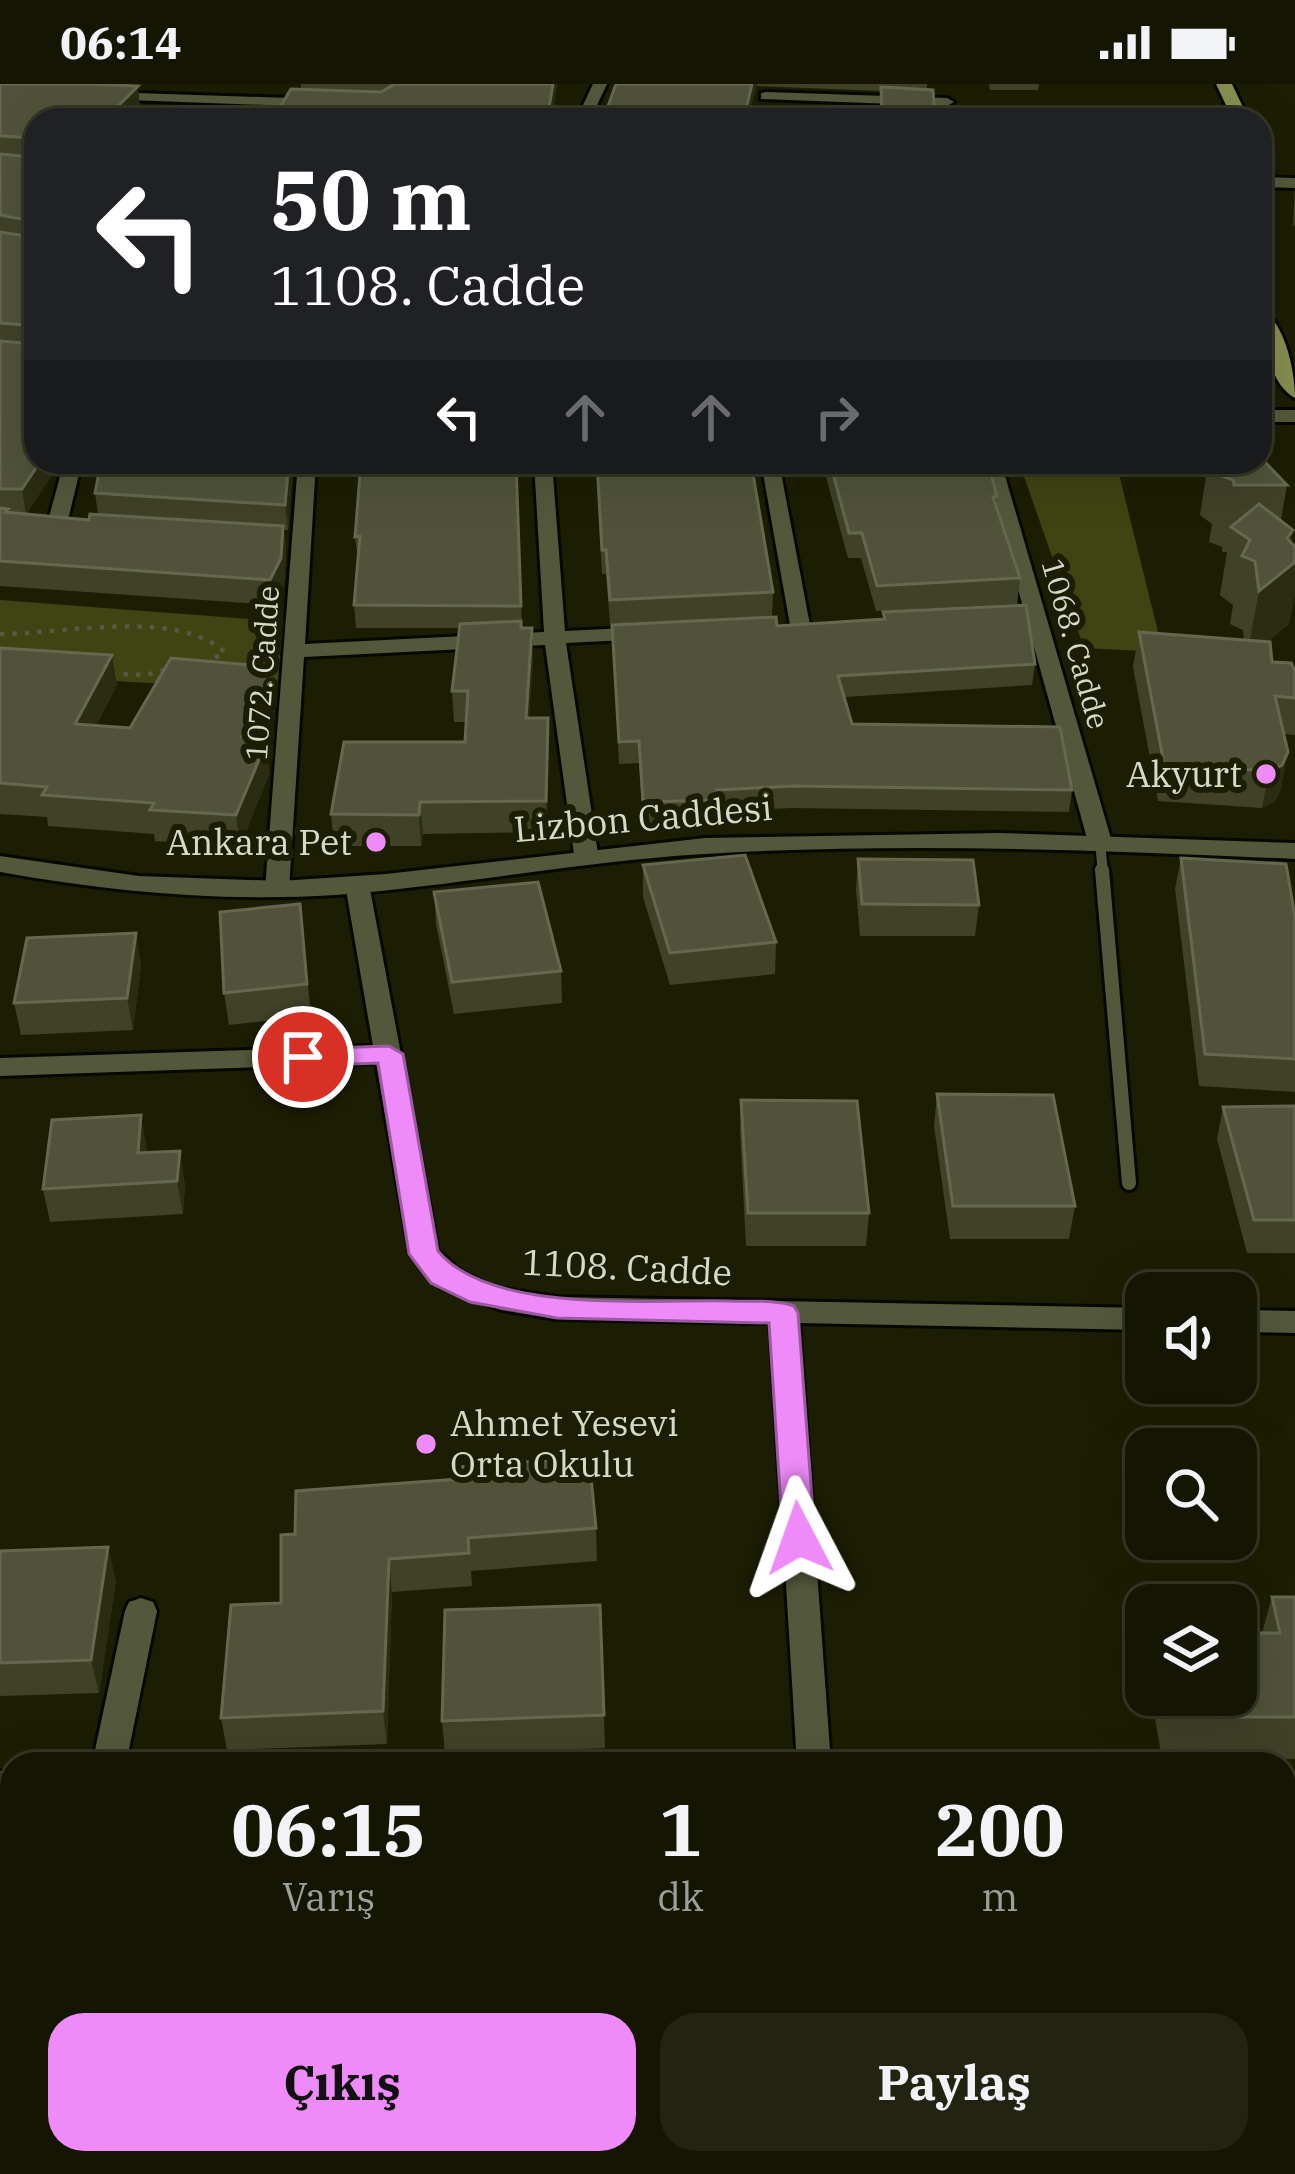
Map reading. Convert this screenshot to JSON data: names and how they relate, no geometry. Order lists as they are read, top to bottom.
{
  "streets": {
    "main road": ["Lizbon Caddesi"],
    "street": ["1068. Cadde", "1072. Cadde", "1108. Cadde"]
  },
  "crossings": [
    ["1068. Cadde", "Lizbon Caddesi"],
    ["1072. Cadde", "Lizbon Caddesi"],
    ["Lizbon Caddesi", "1108. Cadde"]
  ],
  "places": ["Akyurt", "Ankara Pet", "Ahmet Yesevi Orta Okulu"],
  "page": {
    "status": "06:14",
    "turn": ["50 m", "1108. Cadde"],
    "eta": [
      "06:15",
      "Varış",
      "1",
      "dk",
      "200",
      "m"
    ],
    "buttons": ["Çıkış", "Paylaş"]
  }
}
